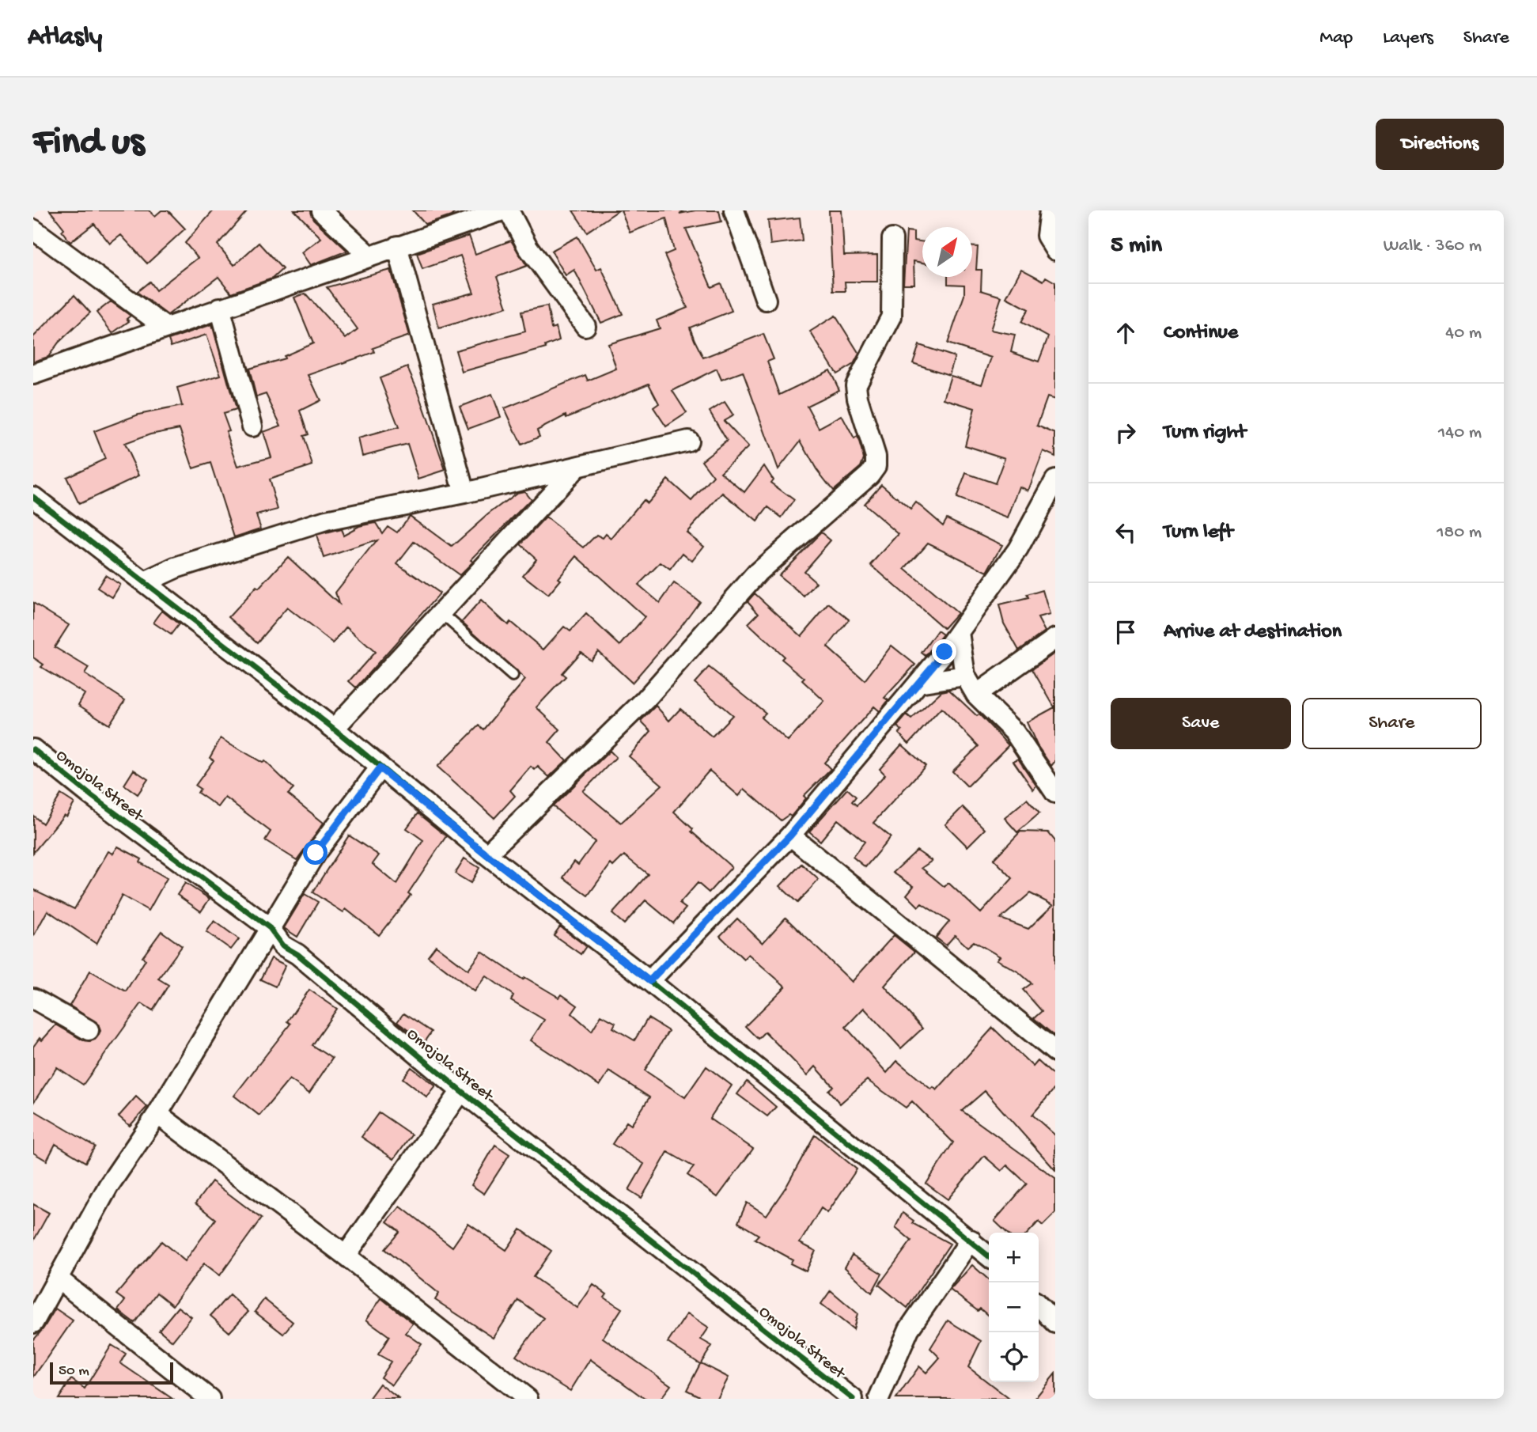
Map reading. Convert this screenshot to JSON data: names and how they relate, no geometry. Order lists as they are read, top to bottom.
{
  "streets": {
    "street": ["Omojola Street"]
  },
  "scale_bar": "50 m",
  "north": "top right",
  "page": {
    "header": "Atlasly",
    "nav": ["Map", "Layers", "Share"],
    "buttons": [
      "Directions",
      ["Save", "Share"]
    ],
    "title": "Find us",
    "heading": ["5 min", "Walk · 360 m"],
    "list": [
      ["Continue", "40 m"],
      ["Turn right", "140 m"],
      ["Turn left", "180 m"],
      "Arrive at destination"
    ],
    "map_buttons": ["+", "−"],
    "scale": "50 m"
  }
}
